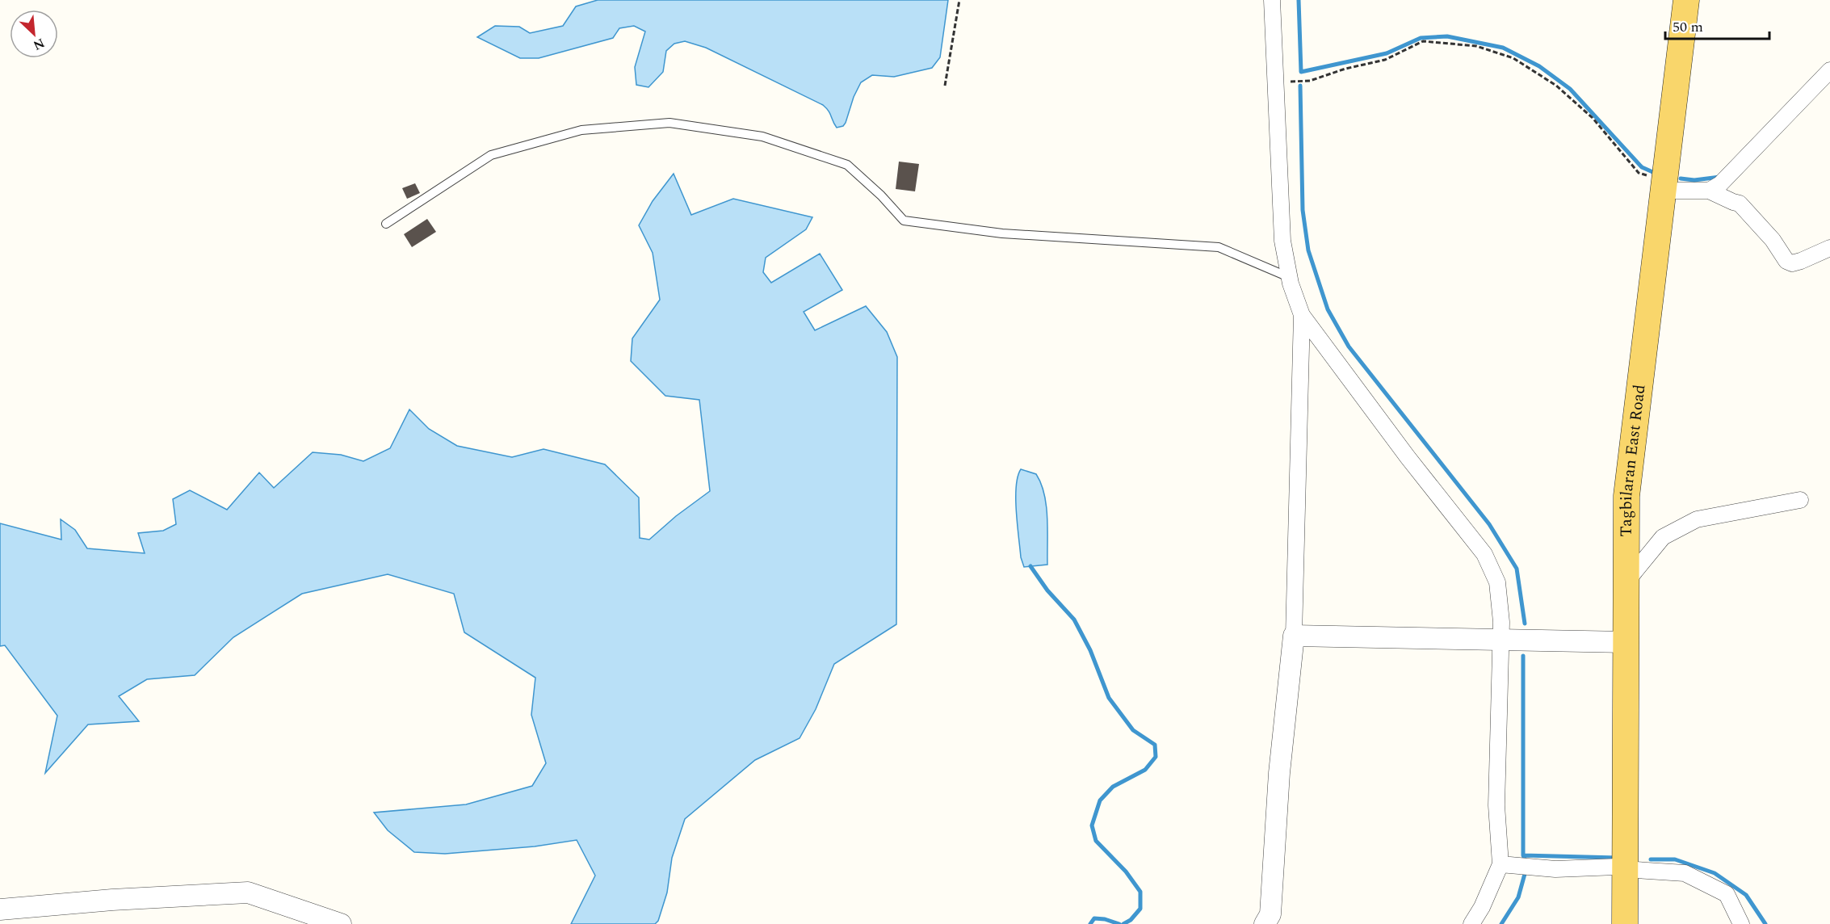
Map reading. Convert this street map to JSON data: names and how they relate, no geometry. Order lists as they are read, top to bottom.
{
  "streets": {
    "main road": ["Tagbilaran East Road"]
  },
  "scale_bar": "50 m",
  "north": "bottom right"
}
